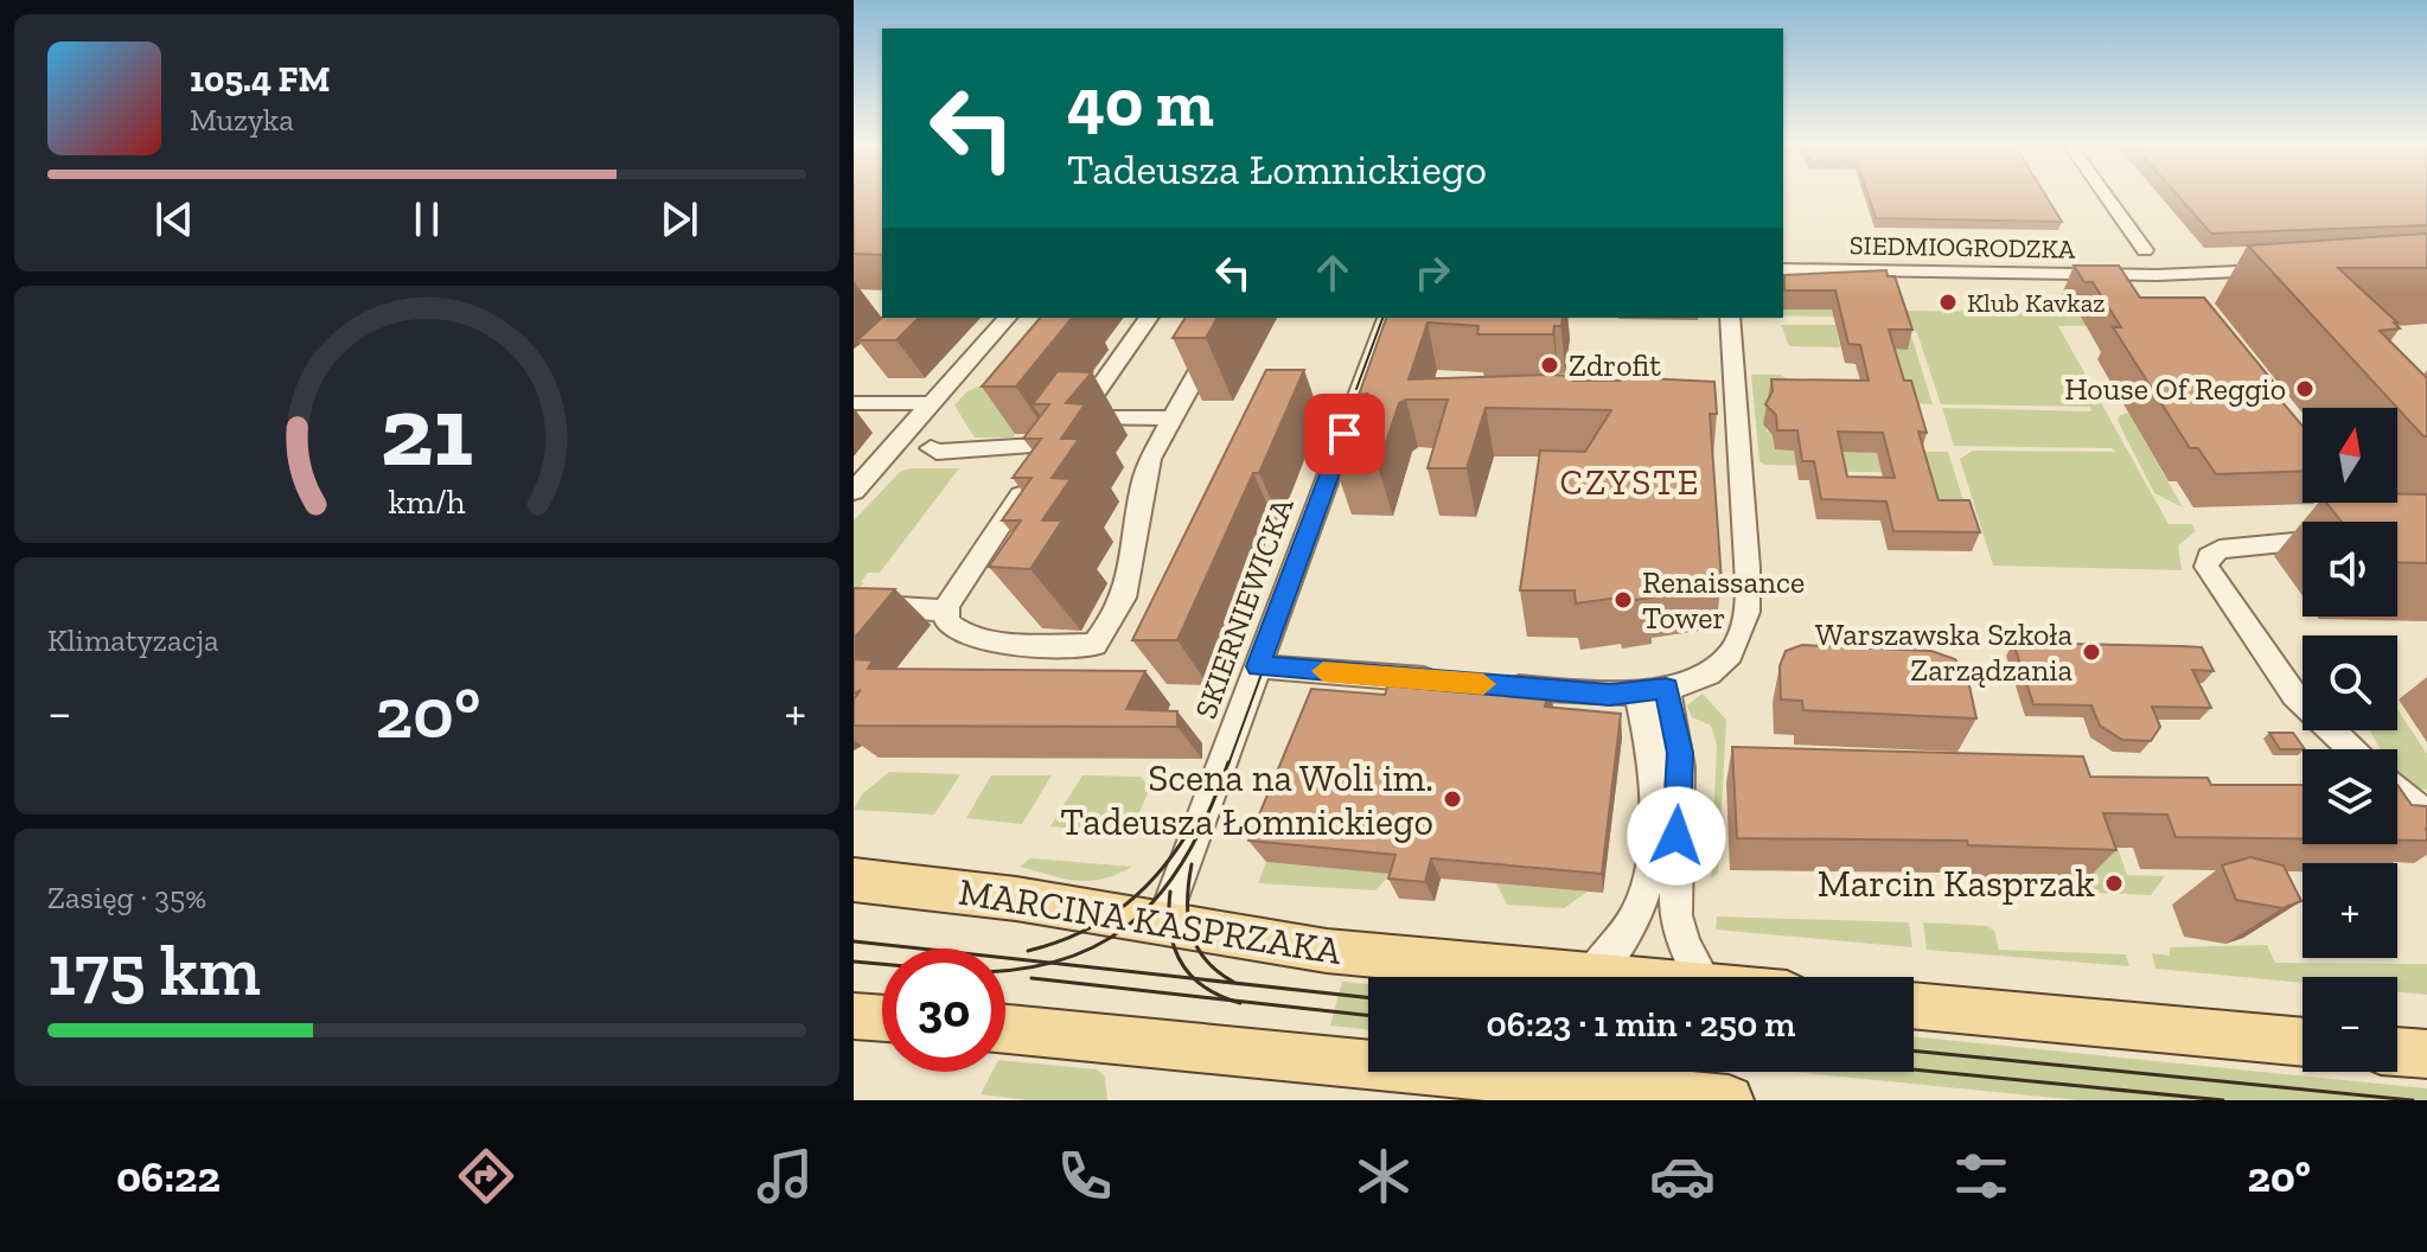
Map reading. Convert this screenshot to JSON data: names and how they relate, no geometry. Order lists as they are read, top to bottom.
{
  "streets": {
    "main road": ["MARCINA KASPRZAKA"],
    "street": ["SIEDMIOGRODZKA", "SKIERNIEWICKA"]
  },
  "crossings": [
    ["SKIERNIEWICKA", "MARCINA KASPRZAKA"]
  ],
  "districts": ["CZYSTE"],
  "places": [
    "Klub Kavkaz",
    "Zdrofit",
    "House Of Reggio",
    "Renaissance Tower",
    "Warszawska Szkoła Zarządzania",
    "Scena na Woli im. Tadeusza Łomnickiego",
    "Marcin Kasprzak"
  ],
  "north": "top",
  "page": {
    "turn": ["40 m", "Tadeusza Łomnickiego"],
    "song": ["105.4 FM", "Muzyka"],
    "map_buttons": ["+", "−"],
    "tile": [
      "Klimatyzacja",
      ["Zasięg · 35%", "175 km"]
    ],
    "heat": ["−", "20°", "+"],
    "limit": "30",
    "trip": "06:23 · 1 min · 250 m",
    "tabs": ["06:22", "20°"],
    "gauge": ["21", "km/h"]
  }
}
